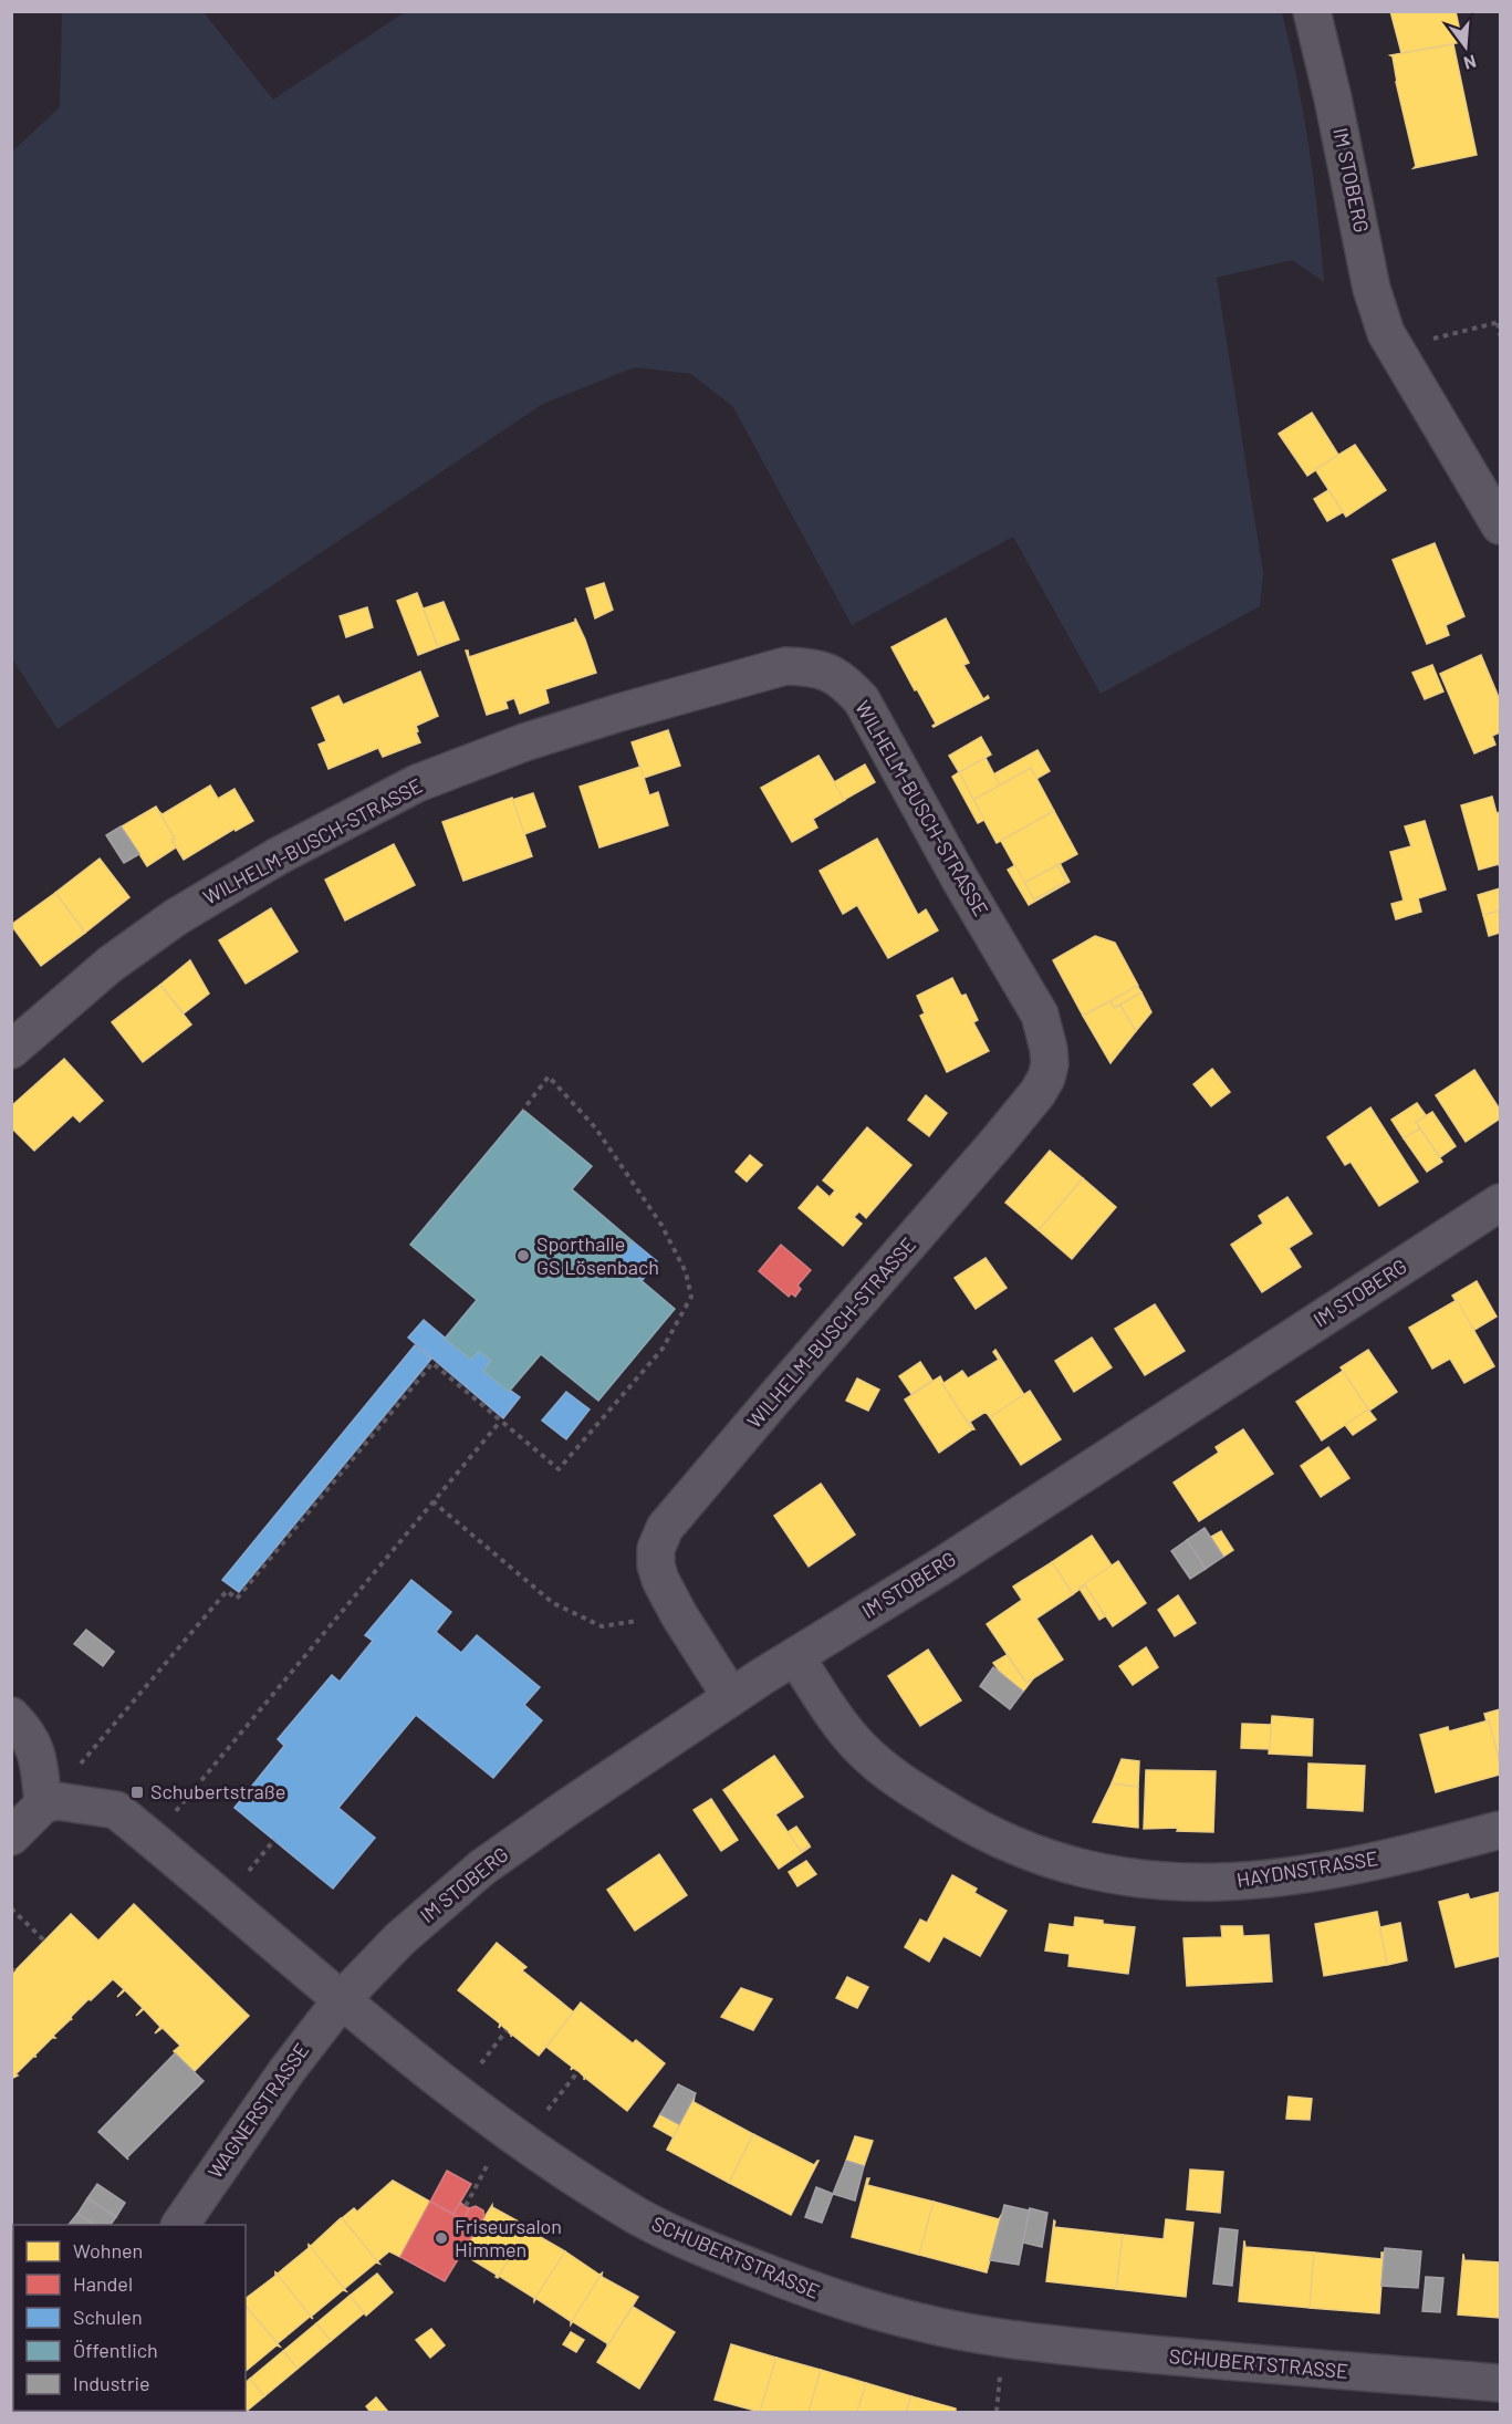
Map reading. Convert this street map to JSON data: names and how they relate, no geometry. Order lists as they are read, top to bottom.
{
  "streets": {
    "street": [
      "IM STOBERG",
      "WILHELM-BUSCH-STRASSE",
      "HAYDNSTRASSE",
      "WAGNERSTRASSE",
      "SCHUBERTSTRASSE"
    ]
  },
  "crossings": [
    ["IM STOBERG", "WILHELM-BUSCH-STRASSE"],
    ["IM STOBERG", "HAYDNSTRASSE"],
    ["IM STOBERG", "WAGNERSTRASSE"],
    ["IM STOBERG", "SCHUBERTSTRASSE"],
    ["WAGNERSTRASSE", "SCHUBERTSTRASSE"]
  ],
  "places": {
    "other": ["Sporthalle GS Lösenbach", "Friseursalon Himmen"],
    "transit": ["Schubertstraße"]
  },
  "legend": [
    "Wohnen",
    "Handel",
    "Schulen",
    "Öffentlich",
    "Industrie"
  ],
  "north": "bottom"
}
